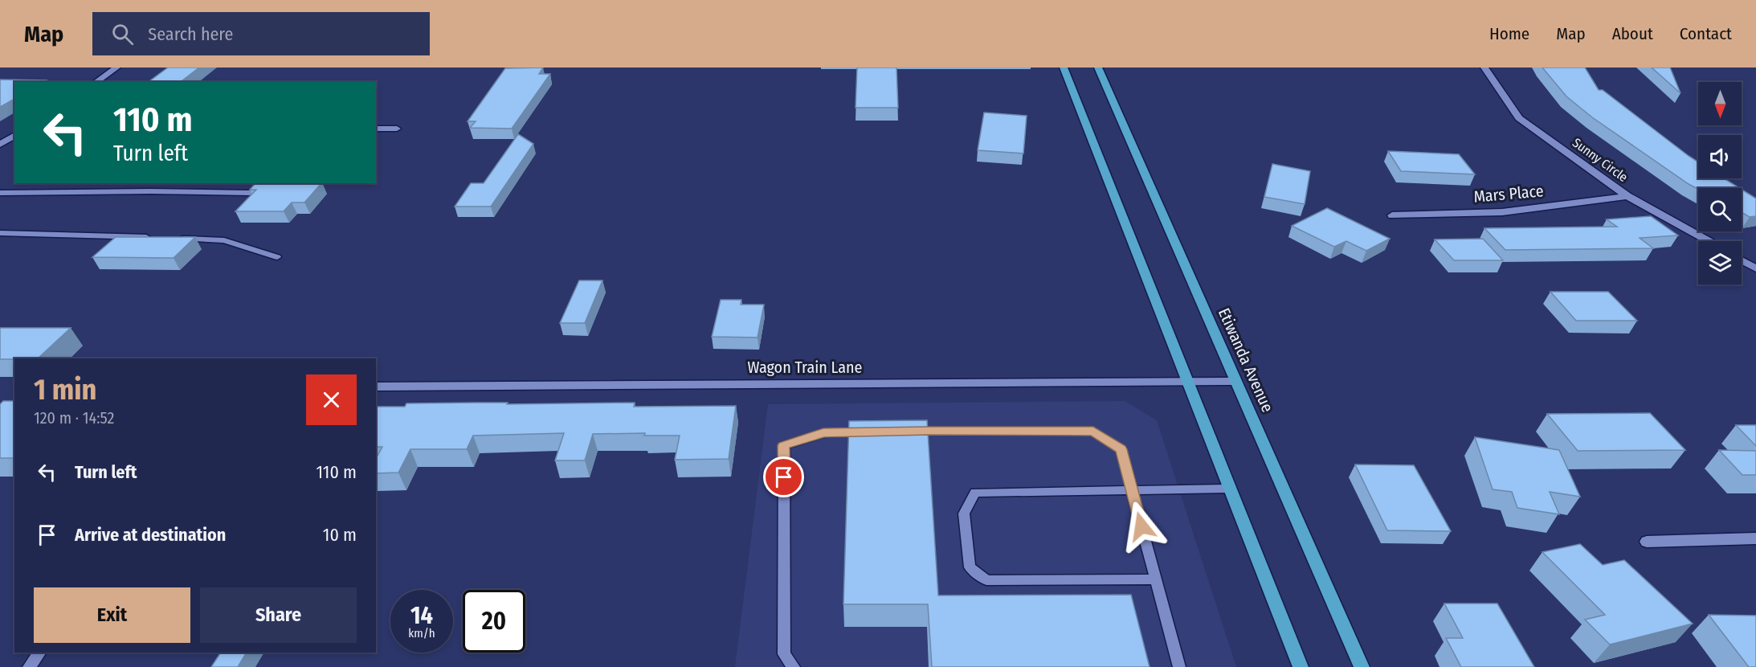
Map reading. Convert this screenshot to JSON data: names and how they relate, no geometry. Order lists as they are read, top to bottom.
{
  "streets": {
    "main road": ["Etiwanda Avenue"],
    "street": ["Sunny Circle", "Mars Place", "Wagon Train Lane"]
  },
  "crossings": [
    ["Sunny Circle", "Mars Place"],
    ["Etiwanda Avenue", "Wagon Train Lane"]
  ],
  "north": "bottom",
  "page": {
    "header": "Map",
    "search": "Search here",
    "nav": [
      "Home",
      "Map",
      "About",
      "Contact"
    ],
    "turn": ["110 m", "Turn left"],
    "heading": ["1 min", "120 m · 14:52"],
    "list": [
      {
        "name": "Turn left",
        "value": "110 m"
      },
      {
        "name": "Arrive at destination",
        "value": "10 m"
      }
    ],
    "buttons": ["Exit", "Share"],
    "speed": "14 km/h",
    "limit": "20"
  }
}
